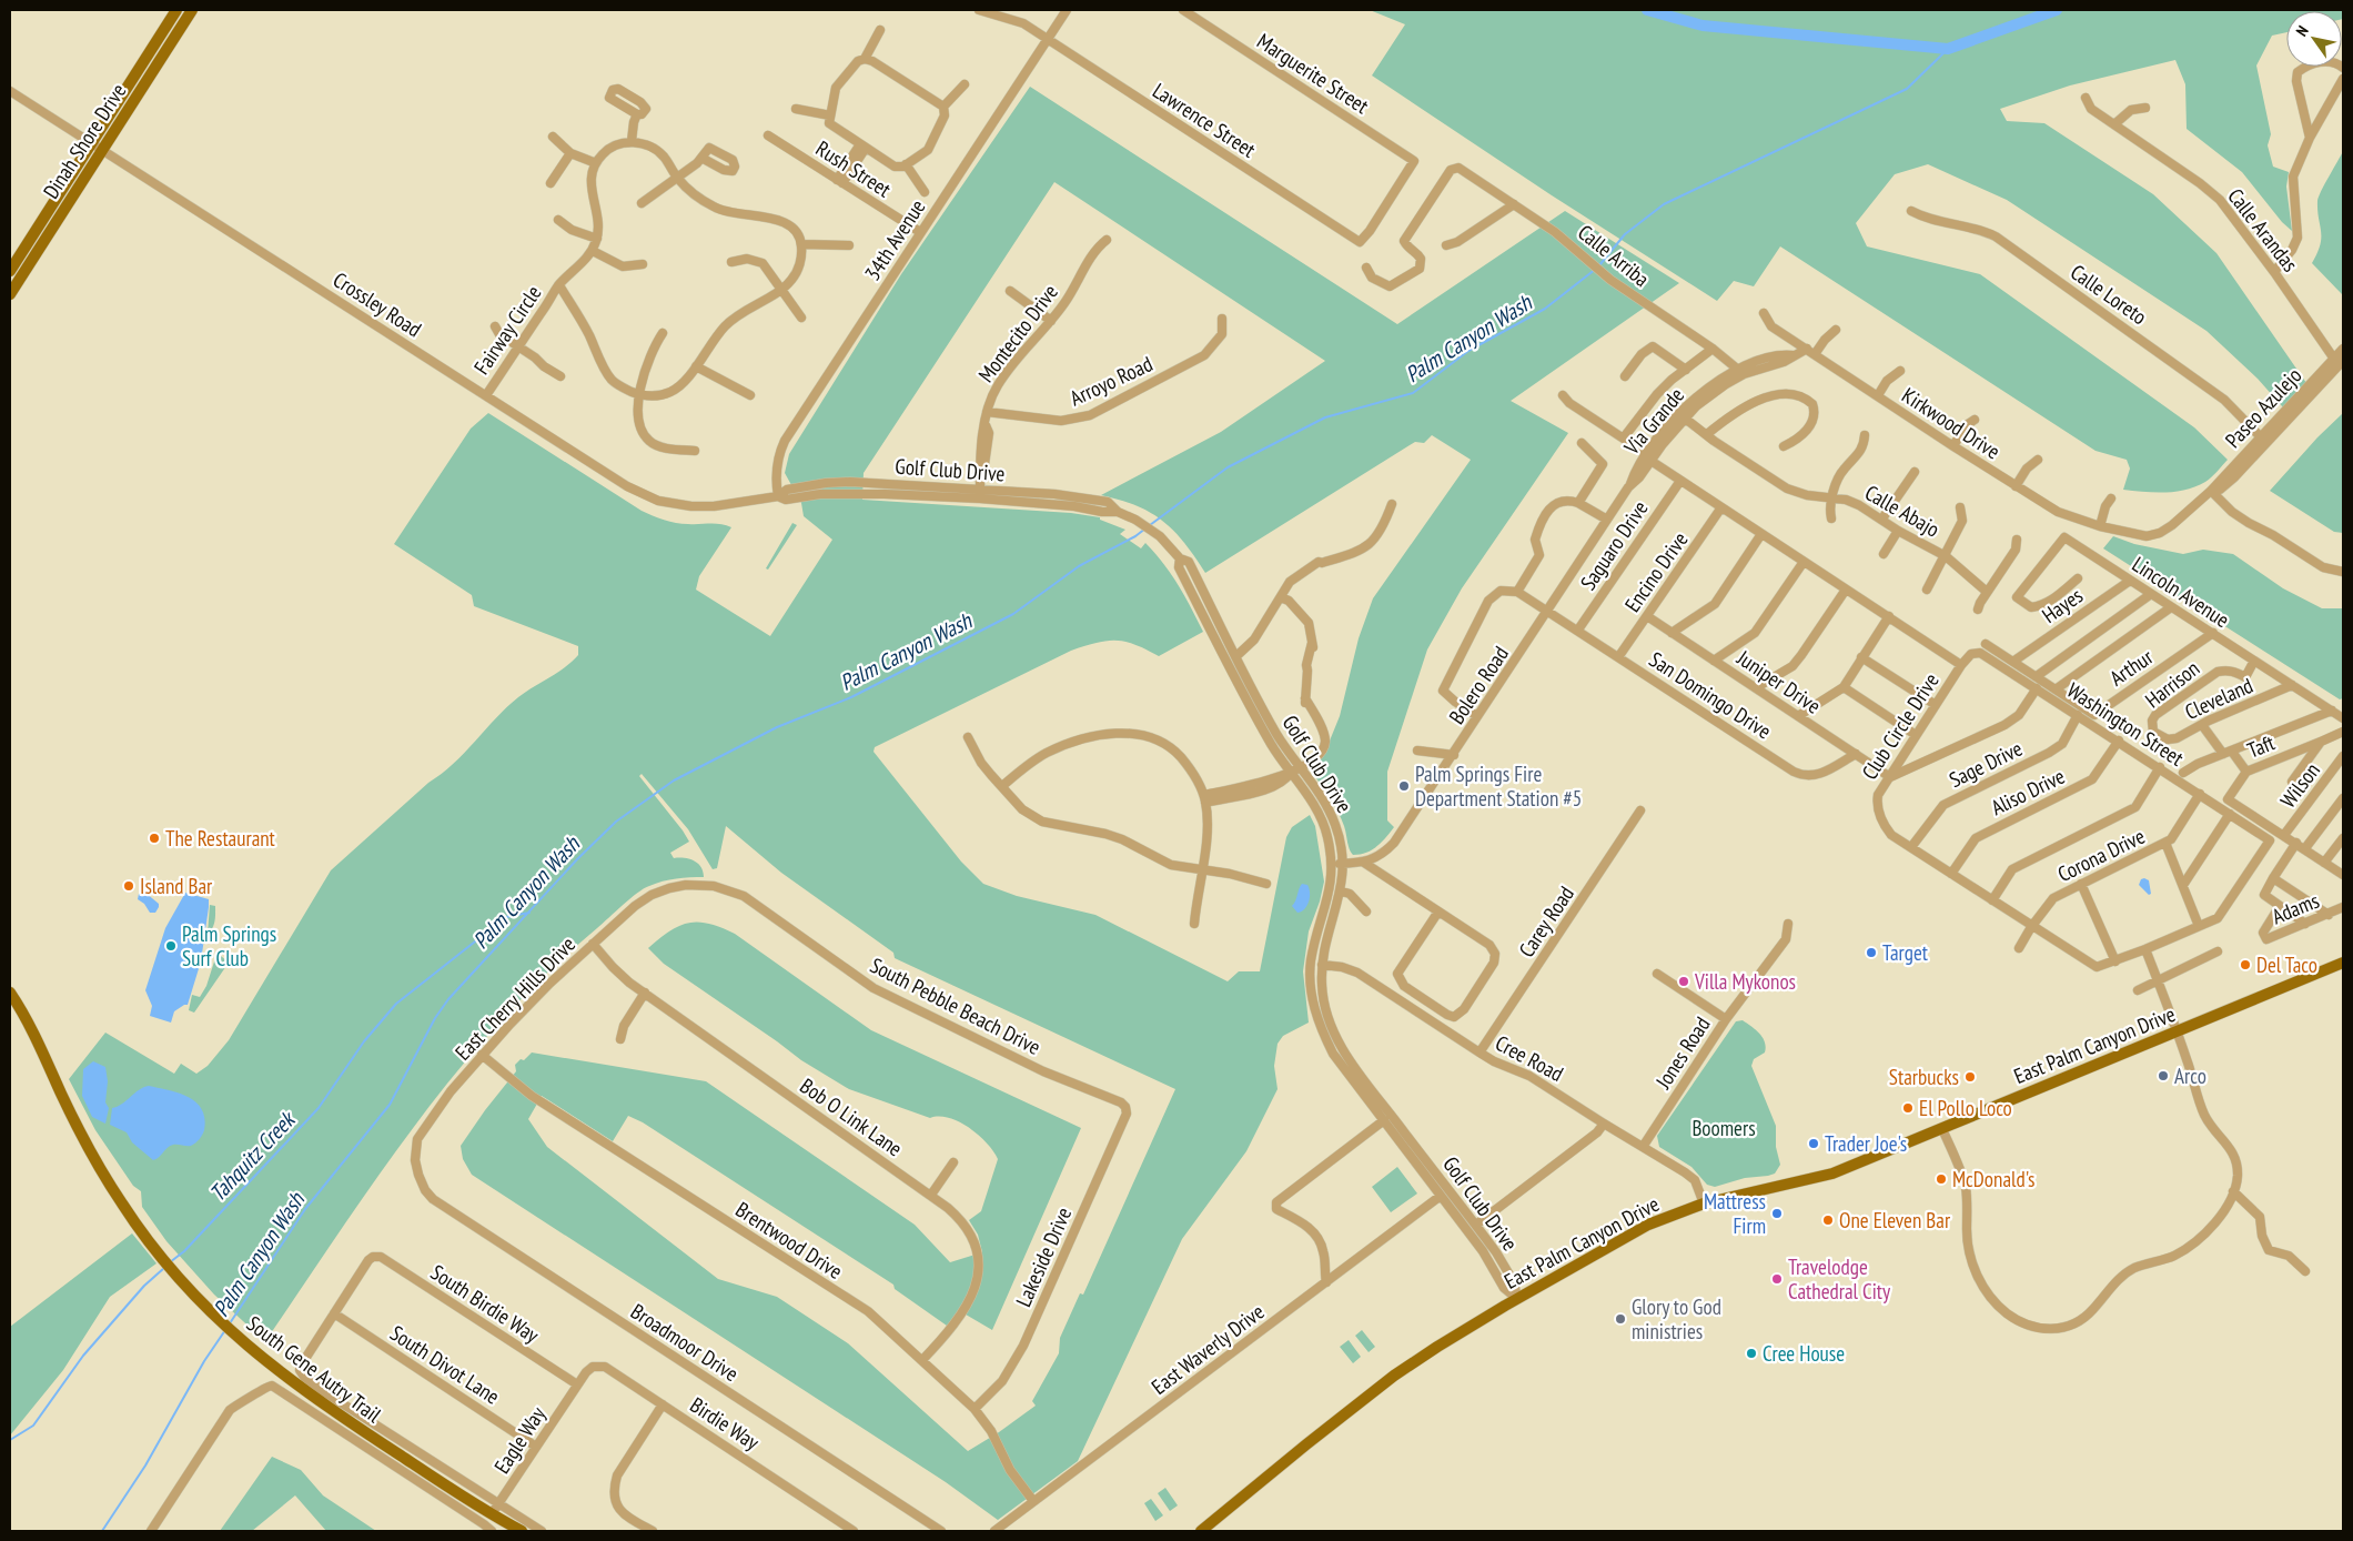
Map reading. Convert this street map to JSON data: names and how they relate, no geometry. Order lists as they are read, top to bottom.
{
  "streets": {
    "main road": ["Dinah Shore Drive", "East Palm Canyon Drive", "South Gene Autry Trail"],
    "street": [
      "Marguerite Street",
      "Lawrence Street",
      "Rush Street",
      "Calle Arandas",
      "34th Avenue",
      "Calle Arriba",
      "Calle Loreto",
      "Crossley Road",
      "Fairway Circle",
      "Montecito Drive",
      "Arroyo Road",
      "Paseo Azulejo",
      "Via Grande",
      "Kirkwood Drive",
      "Golf Club Drive",
      "Calle Abajo",
      "Saguaro Drive",
      "Encino Drive",
      "Lincoln Avenue",
      "Hayes",
      "Arthur",
      "Juniper Drive",
      "Harrison",
      "Bolero Road",
      "San Domingo Drive",
      "Cleveland",
      "Washington Street",
      "Club Circle Drive",
      "Taft",
      "Sage Drive",
      "Wilson",
      "Aliso Drive",
      "Corona Drive",
      "Adams",
      "Carey Road",
      "East Cherry Hills Drive",
      "South Pebble Beach Drive",
      "Jones Road",
      "Cree Road",
      "Bob O Link Lane",
      "Brentwood Drive",
      "Lakeside Drive",
      "South Birdie Way",
      "Broadmoor Drive",
      "East Waverly Drive",
      "South Divot Lane",
      "Birdie Way",
      "Eagle Way"
    ]
  },
  "crossings": [
    ["Marguerite Street", "Lawrence Street"],
    ["Lawrence Street", "34th Avenue"],
    ["Dinah Shore Drive", "Crossley Road"],
    ["Rush Street", "34th Avenue"],
    ["Calle Arandas", "Paseo Azulejo"],
    ["34th Avenue", "Golf Club Drive"],
    ["Calle Arriba", "Via Grande"],
    ["Calle Loreto", "Paseo Azulejo"],
    ["Crossley Road", "Fairway Circle"],
    ["Crossley Road", "Golf Club Drive"],
    ["Montecito Drive", "Arroyo Road"],
    ["Montecito Drive", "Golf Club Drive"],
    ["Paseo Azulejo", "Kirkwood Drive"],
    ["Via Grande", "Kirkwood Drive"],
    ["Via Grande", "Calle Abajo"],
    ["Via Grande", "Bolero Road"],
    ["Golf Club Drive", "Bolero Road"],
    ["Golf Club Drive", "East Palm Canyon Drive"],
    ["Golf Club Drive", "Cree Road"],
    ["Golf Club Drive", "East Waverly Drive"],
    ["Saguaro Drive", "San Domingo Drive"],
    ["Saguaro Drive", "Club Circle Drive"],
    ["Encino Drive", "Juniper Drive"],
    ["Encino Drive", "San Domingo Drive"],
    ["Encino Drive", "Club Circle Drive"],
    ["Lincoln Avenue", "Hayes"],
    ["Lincoln Avenue", "Arthur"],
    ["Lincoln Avenue", "Harrison"],
    ["Lincoln Avenue", "Cleveland"],
    ["Hayes", "Arthur"],
    ["Juniper Drive", "San Domingo Drive"],
    ["Juniper Drive", "Club Circle Drive"],
    ["Harrison", "Cleveland"],
    ["Bolero Road", "San Domingo Drive"],
    ["Washington Street", "Club Circle Drive"],
    ["Washington Street", "Sage Drive"],
    ["Washington Street", "Aliso Drive"],
    ["Washington Street", "Corona Drive"],
    ["Club Circle Drive", "Sage Drive"],
    ["Club Circle Drive", "Aliso Drive"],
    ["Club Circle Drive", "Corona Drive"],
    ["Taft", "Wilson"],
    ["Carey Road", "Cree Road"],
    ["East Cherry Hills Drive", "South Pebble Beach Drive"],
    ["East Cherry Hills Drive", "Bob O Link Lane"],
    ["East Cherry Hills Drive", "Brentwood Drive"],
    ["East Cherry Hills Drive", "Broadmoor Drive"],
    ["South Pebble Beach Drive", "Lakeside Drive"],
    ["East Palm Canyon Drive", "Cree Road"],
    ["Jones Road", "Cree Road"],
    ["Bob O Link Lane", "Brentwood Drive"],
    ["Brentwood Drive", "Lakeside Drive"],
    ["Brentwood Drive", "East Waverly Drive"],
    ["South Birdie Way", "South Divot Lane"],
    ["South Birdie Way", "South Gene Autry Trail"],
    ["South Birdie Way", "Birdie Way"],
    ["South Birdie Way", "Eagle Way"],
    ["South Divot Lane", "South Gene Autry Trail"],
    ["South Divot Lane", "Eagle Way"],
    ["South Gene Autry Trail", "Eagle Way"],
    ["Birdie Way", "Eagle Way"]
  ],
  "water": ["Palm Canyon Wash", "Tahquitz Creek"],
  "parks": ["Boomers"],
  "places": [
    "Palm Springs Fire Department Station #5",
    "The Restaurant",
    "Island Bar",
    "Palm Springs Surf Club",
    "Target",
    "Del Taco",
    "Villa Mykonos",
    "Arco",
    "Starbucks",
    "El Pollo Loco",
    "Trader Joe's",
    "McDonald's",
    "Mattress Firm",
    "One Eleven Bar",
    "Travelodge Cathedral City",
    "Glory to God ministries",
    "Cree House"
  ],
  "north": "top left"
}
